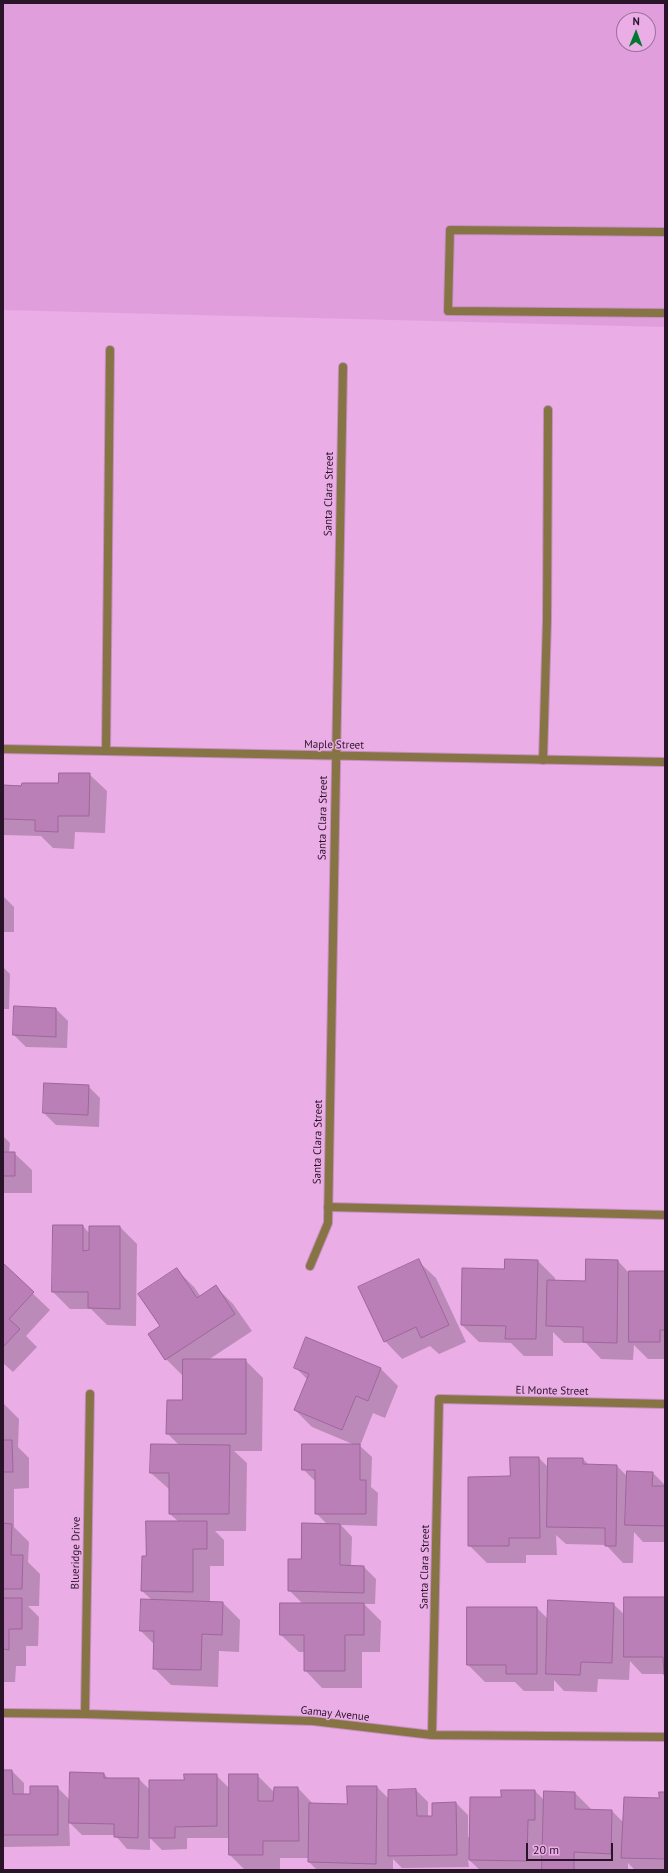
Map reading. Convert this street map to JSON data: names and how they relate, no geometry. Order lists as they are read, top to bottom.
{
  "streets": {
    "street": [
      "Santa Clara Street",
      "Maple Street",
      "El Monte Street",
      "Blueridge Drive",
      "Gamay Avenue"
    ]
  },
  "crossings": [
    ["Santa Clara Street", "Maple Street"],
    ["Santa Clara Street", "El Monte Street"],
    ["Santa Clara Street", "Gamay Avenue"],
    ["Blueridge Drive", "Gamay Avenue"]
  ],
  "scale_bar": "20 m",
  "north": "top"
}
